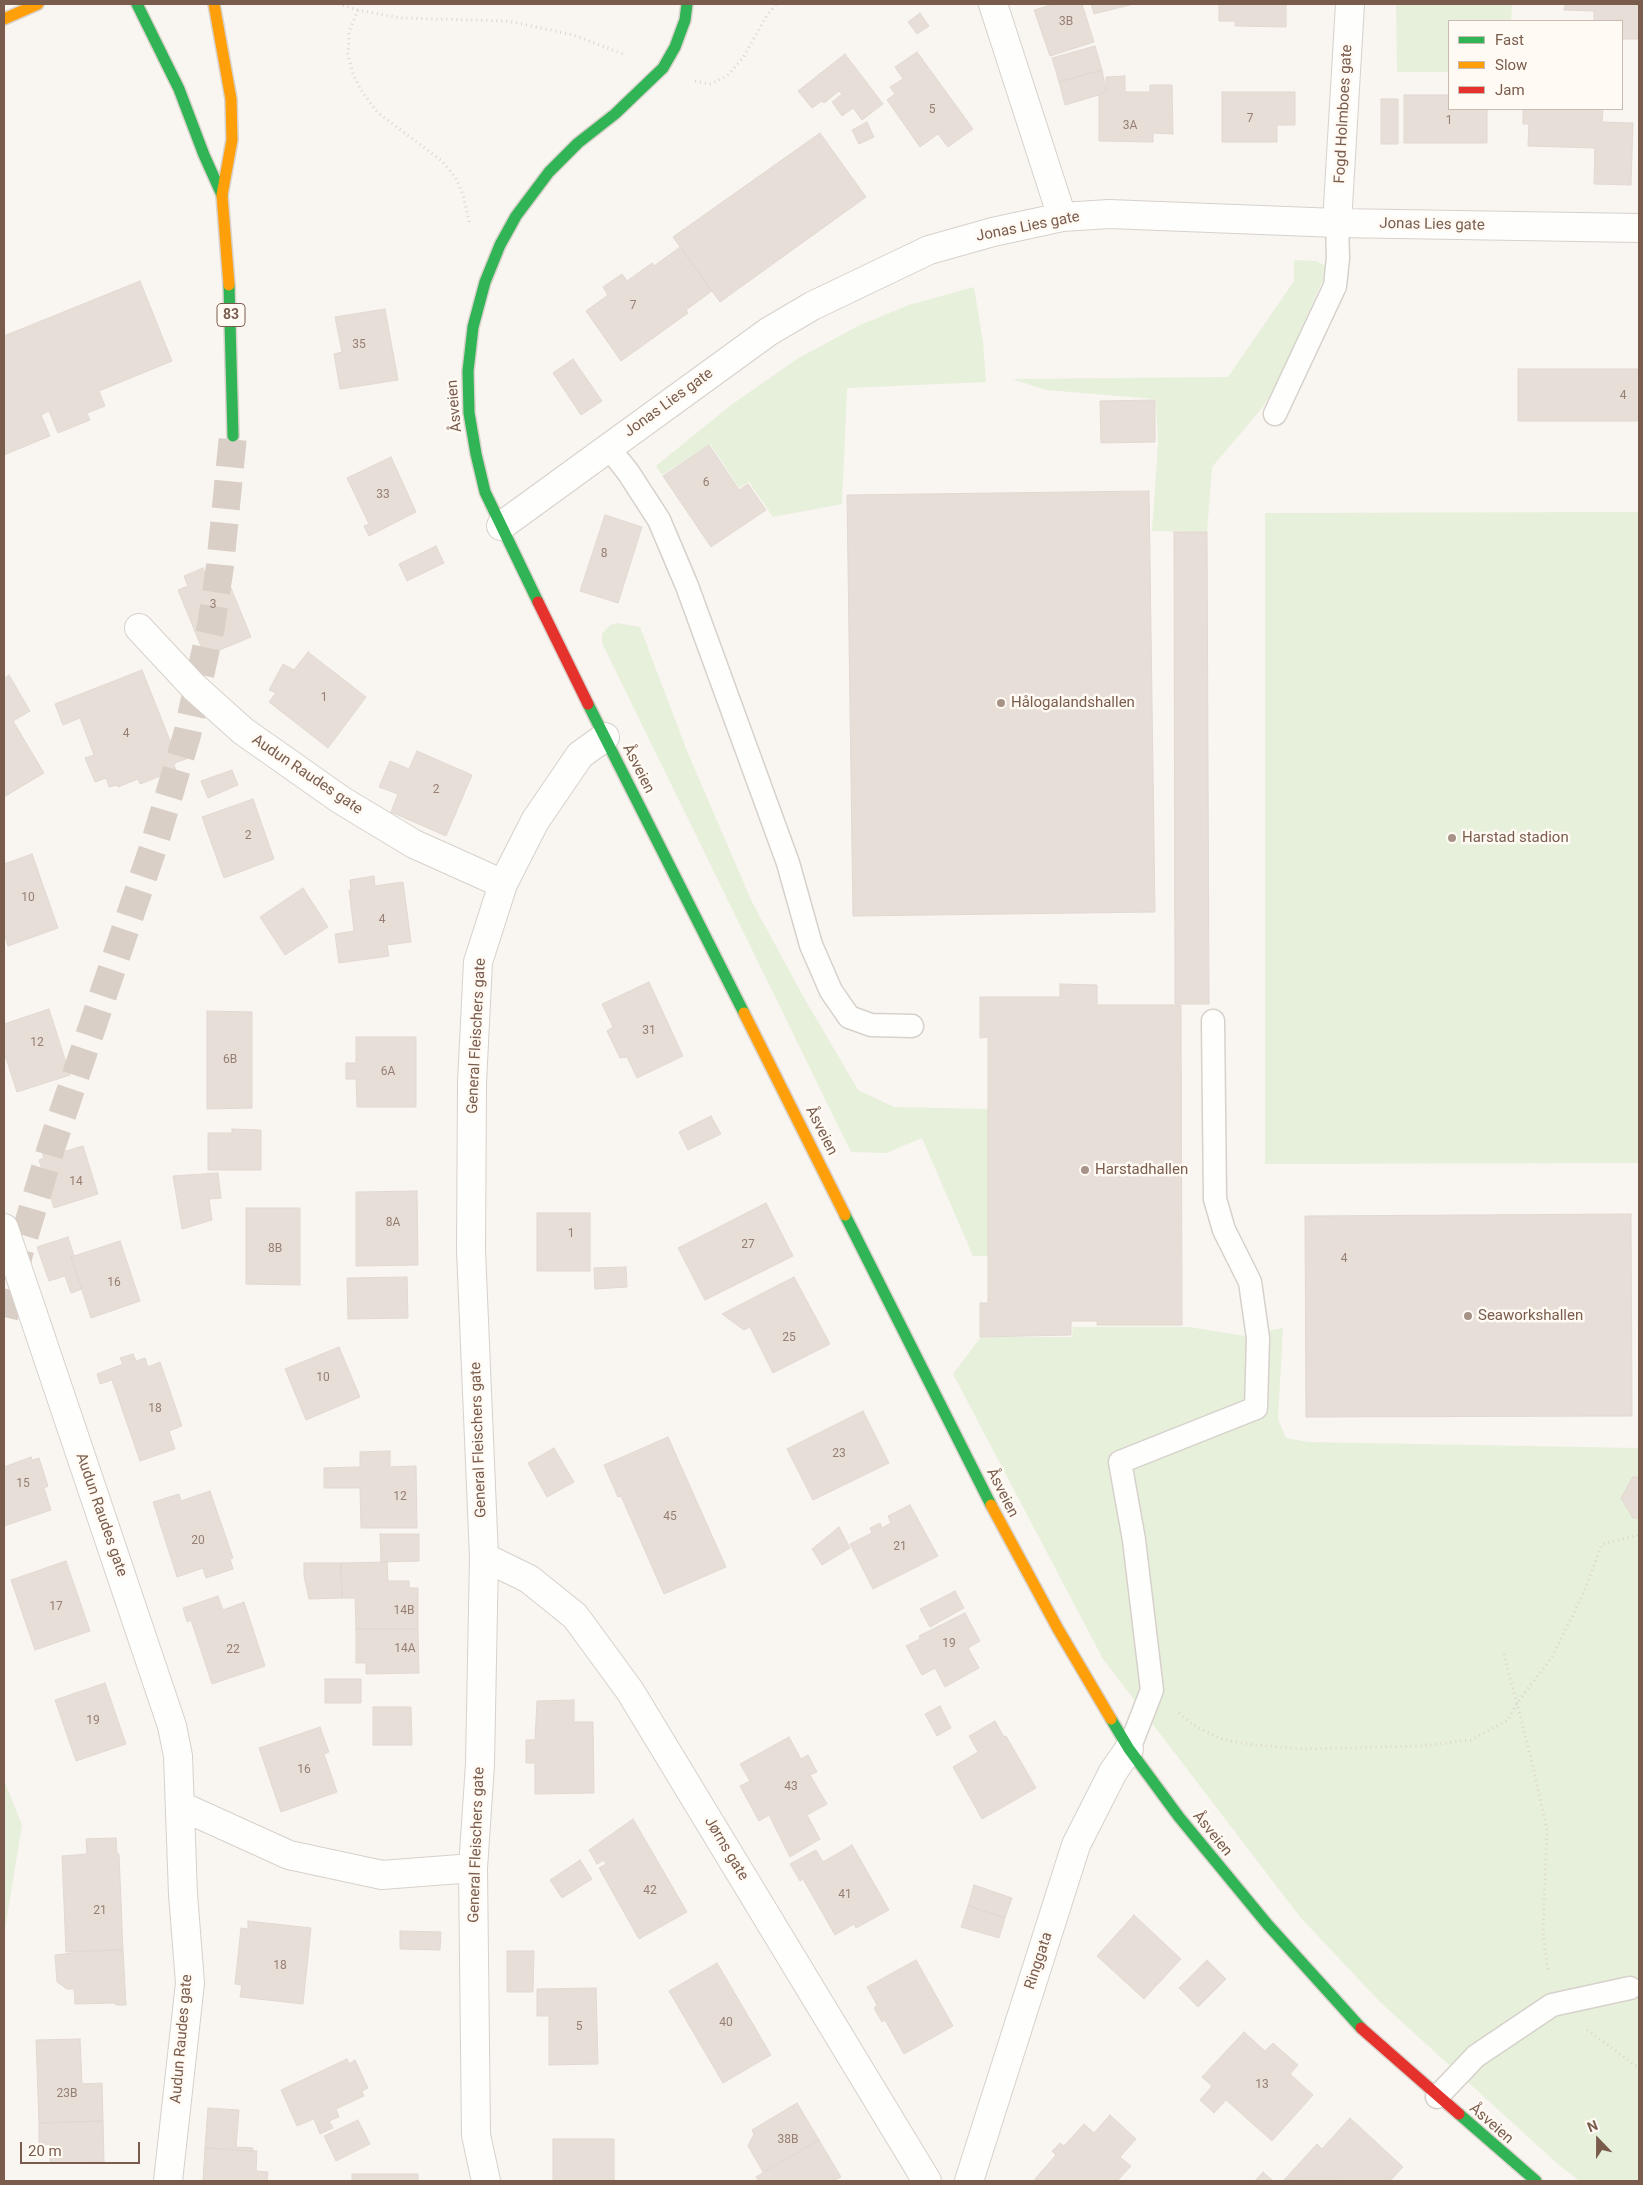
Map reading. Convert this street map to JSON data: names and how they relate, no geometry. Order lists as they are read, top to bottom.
{
  "streets": {
    "main road": ["83", "Åsveien"],
    "street": [
      "Fogd Holmboes gate",
      "Jonas Lies gate",
      "Audun Raudes gate",
      "General Fleischers gate",
      "Jørns gate",
      "Ringgata"
    ]
  },
  "crossings": [
    ["Fogd Holmboes gate", "Jonas Lies gate"],
    ["Jonas Lies gate", "Åsveien"],
    ["Åsveien", "General Fleischers gate"],
    ["Åsveien", "Ringgata"],
    ["Audun Raudes gate", "General Fleischers gate"],
    ["General Fleischers gate", "Jørns gate"]
  ],
  "places": [
    "Hålogalandshallen",
    "Harstad stadion",
    "Harstadhallen",
    "Seaworkshallen"
  ],
  "house_numbers": [
    "3B",
    "5",
    "7",
    "1",
    "3A",
    "7",
    "35",
    "4",
    "6",
    "33",
    "8",
    "3",
    "1",
    "4",
    "2",
    "2",
    "10",
    "4",
    "31",
    "12",
    "6B",
    "6A",
    "14",
    "8A",
    "1",
    "27",
    "8B",
    "4",
    "16",
    "25",
    "10",
    "18",
    "23",
    "15",
    "12",
    "45",
    "20",
    "21",
    "17",
    "14B",
    "19",
    "14A",
    "22",
    "19",
    "16",
    "43",
    "42",
    "41",
    "21",
    "18",
    "40",
    "5",
    "13",
    "23B",
    "38B"
  ],
  "legend": ["Fast", "Slow", "Jam"],
  "scale_bar": "20 m",
  "north": "top"
}
